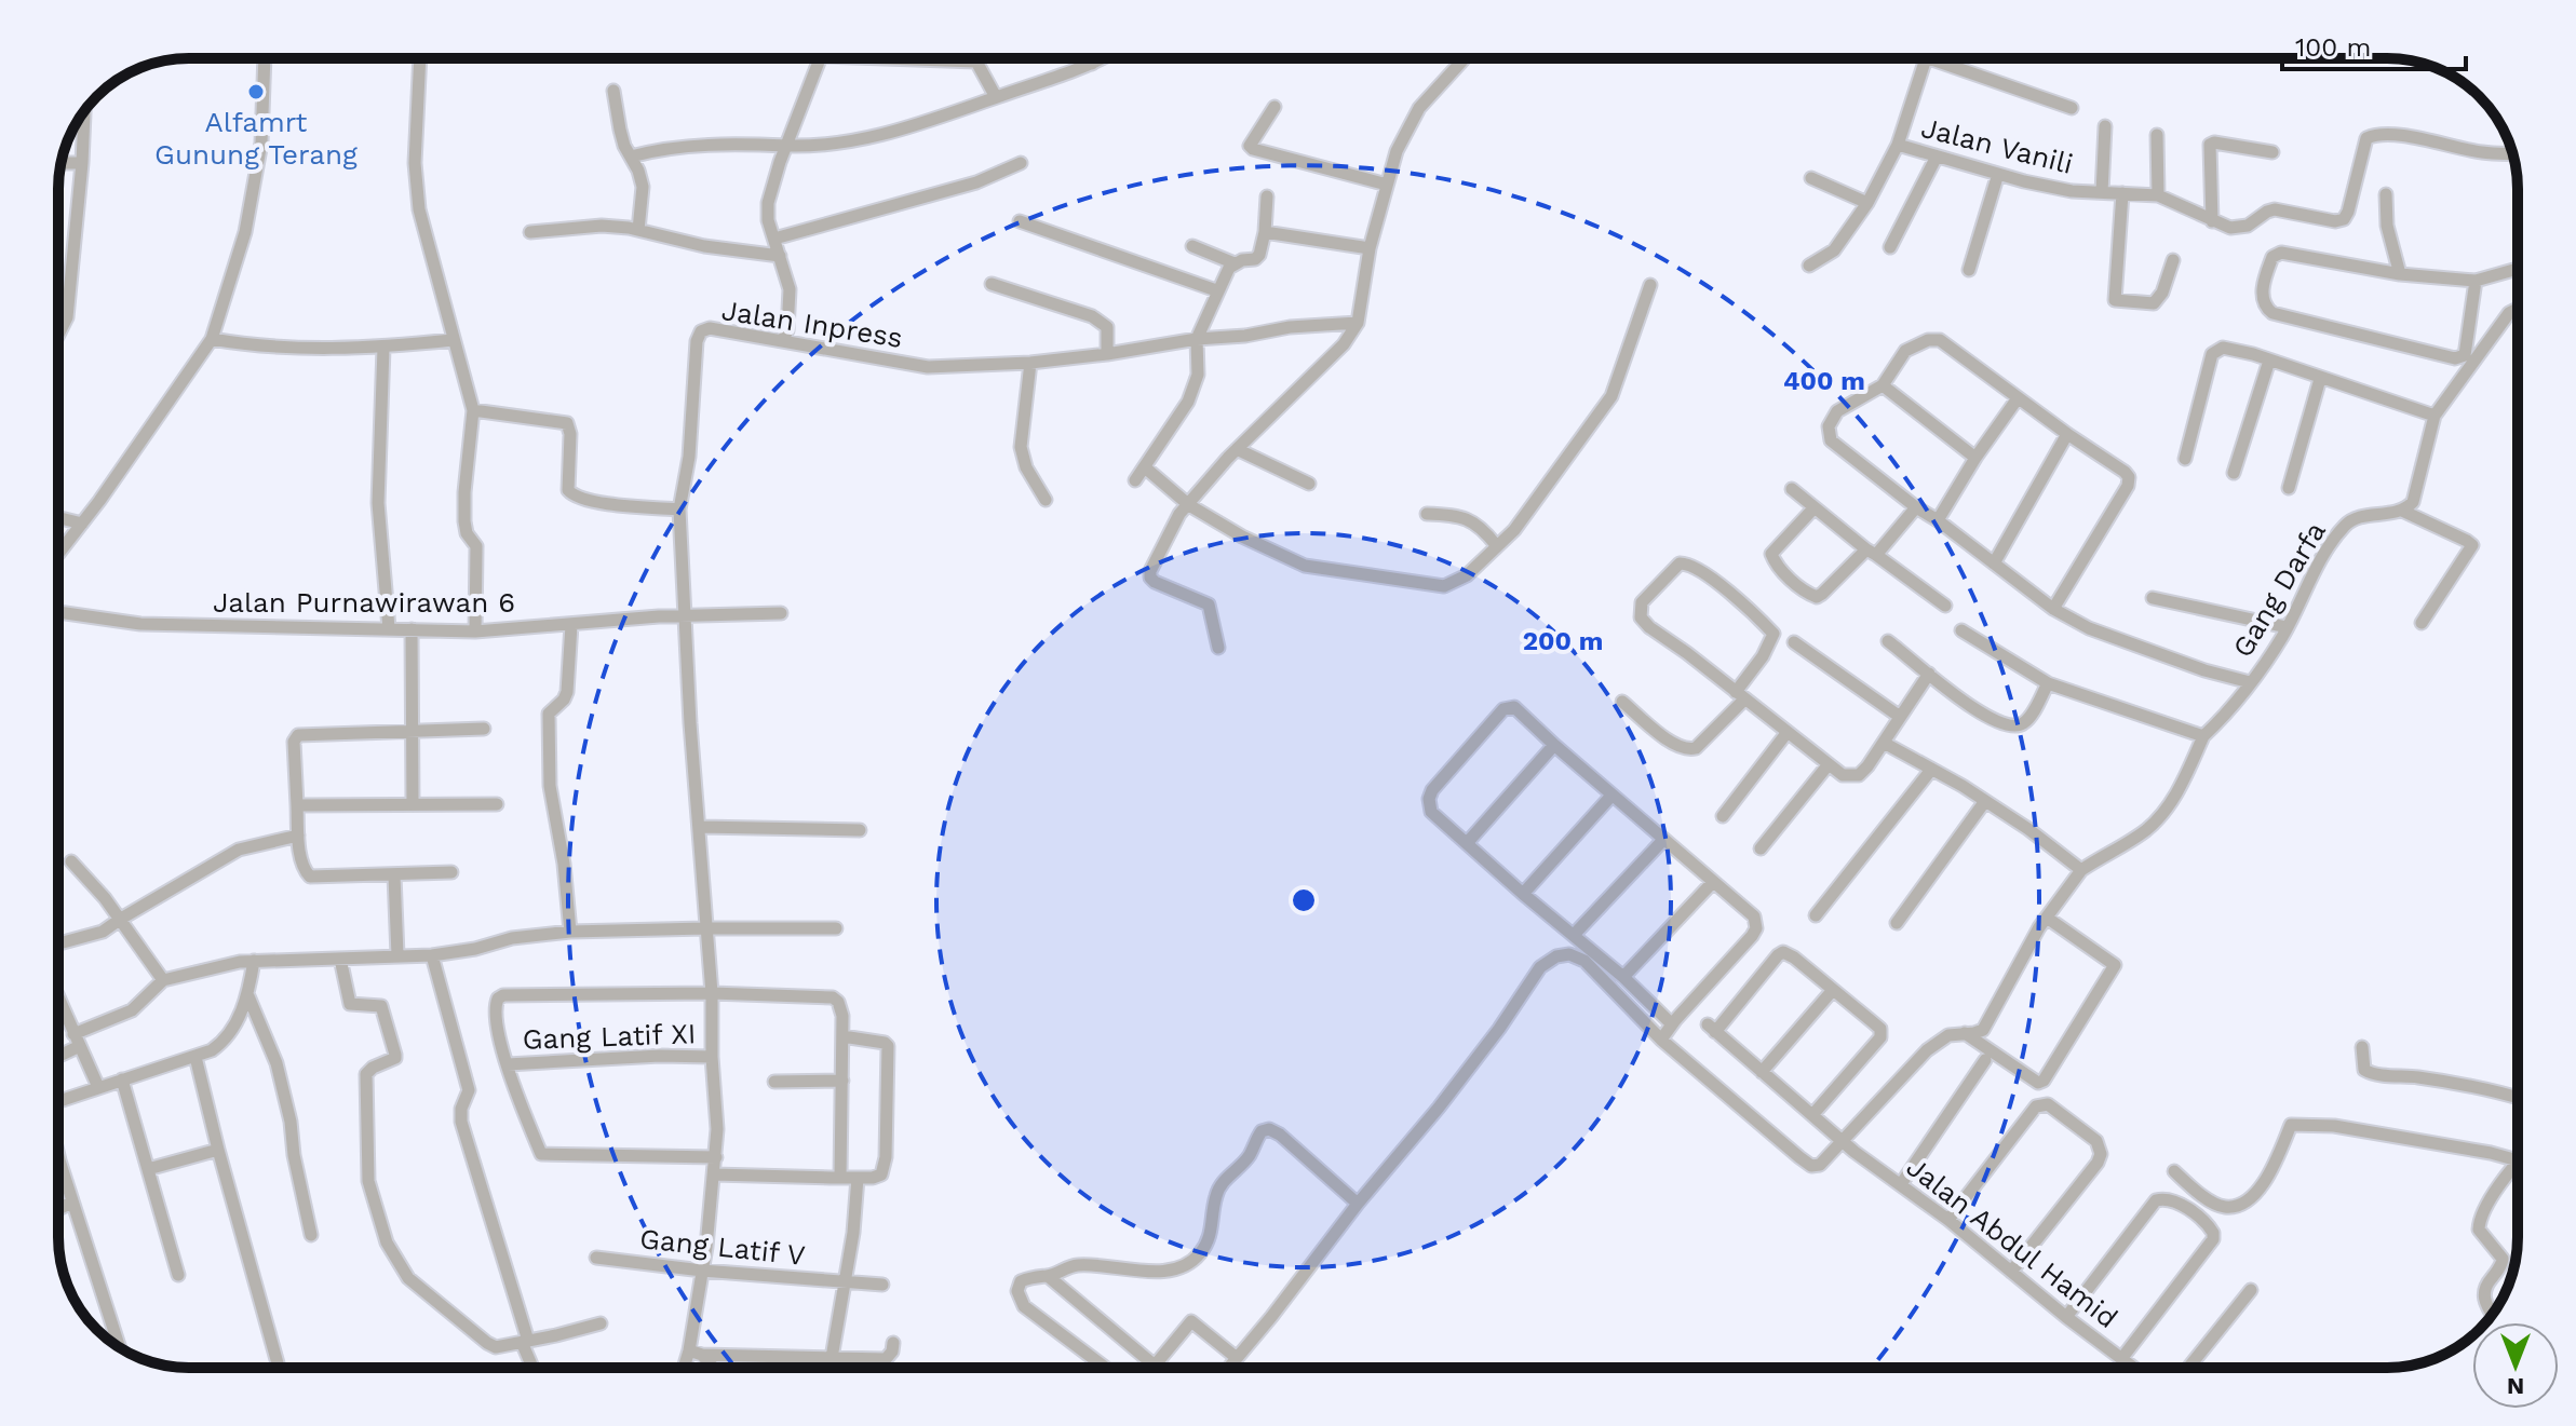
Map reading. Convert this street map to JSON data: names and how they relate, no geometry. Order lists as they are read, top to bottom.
{
  "streets": {
    "street": [
      "Jalan Vanili",
      "Jalan Inpress",
      "Gang Darfa",
      "Jalan Purnawirawan 6",
      "Gang Latif XI",
      "Jalan Abdul Hamid",
      "Gang Latif V"
    ]
  },
  "crossings": [
    ["Jalan Inpress", "Jalan Purnawirawan 6"],
    ["Jalan Inpress", "Gang Latif XI"],
    ["Jalan Inpress", "Gang Latif V"]
  ],
  "places": ["Alfamrt Gunung Terang"],
  "scale_bar": "100 m",
  "north": "bottom",
  "rings": ["400 m", "200 m"]
}
